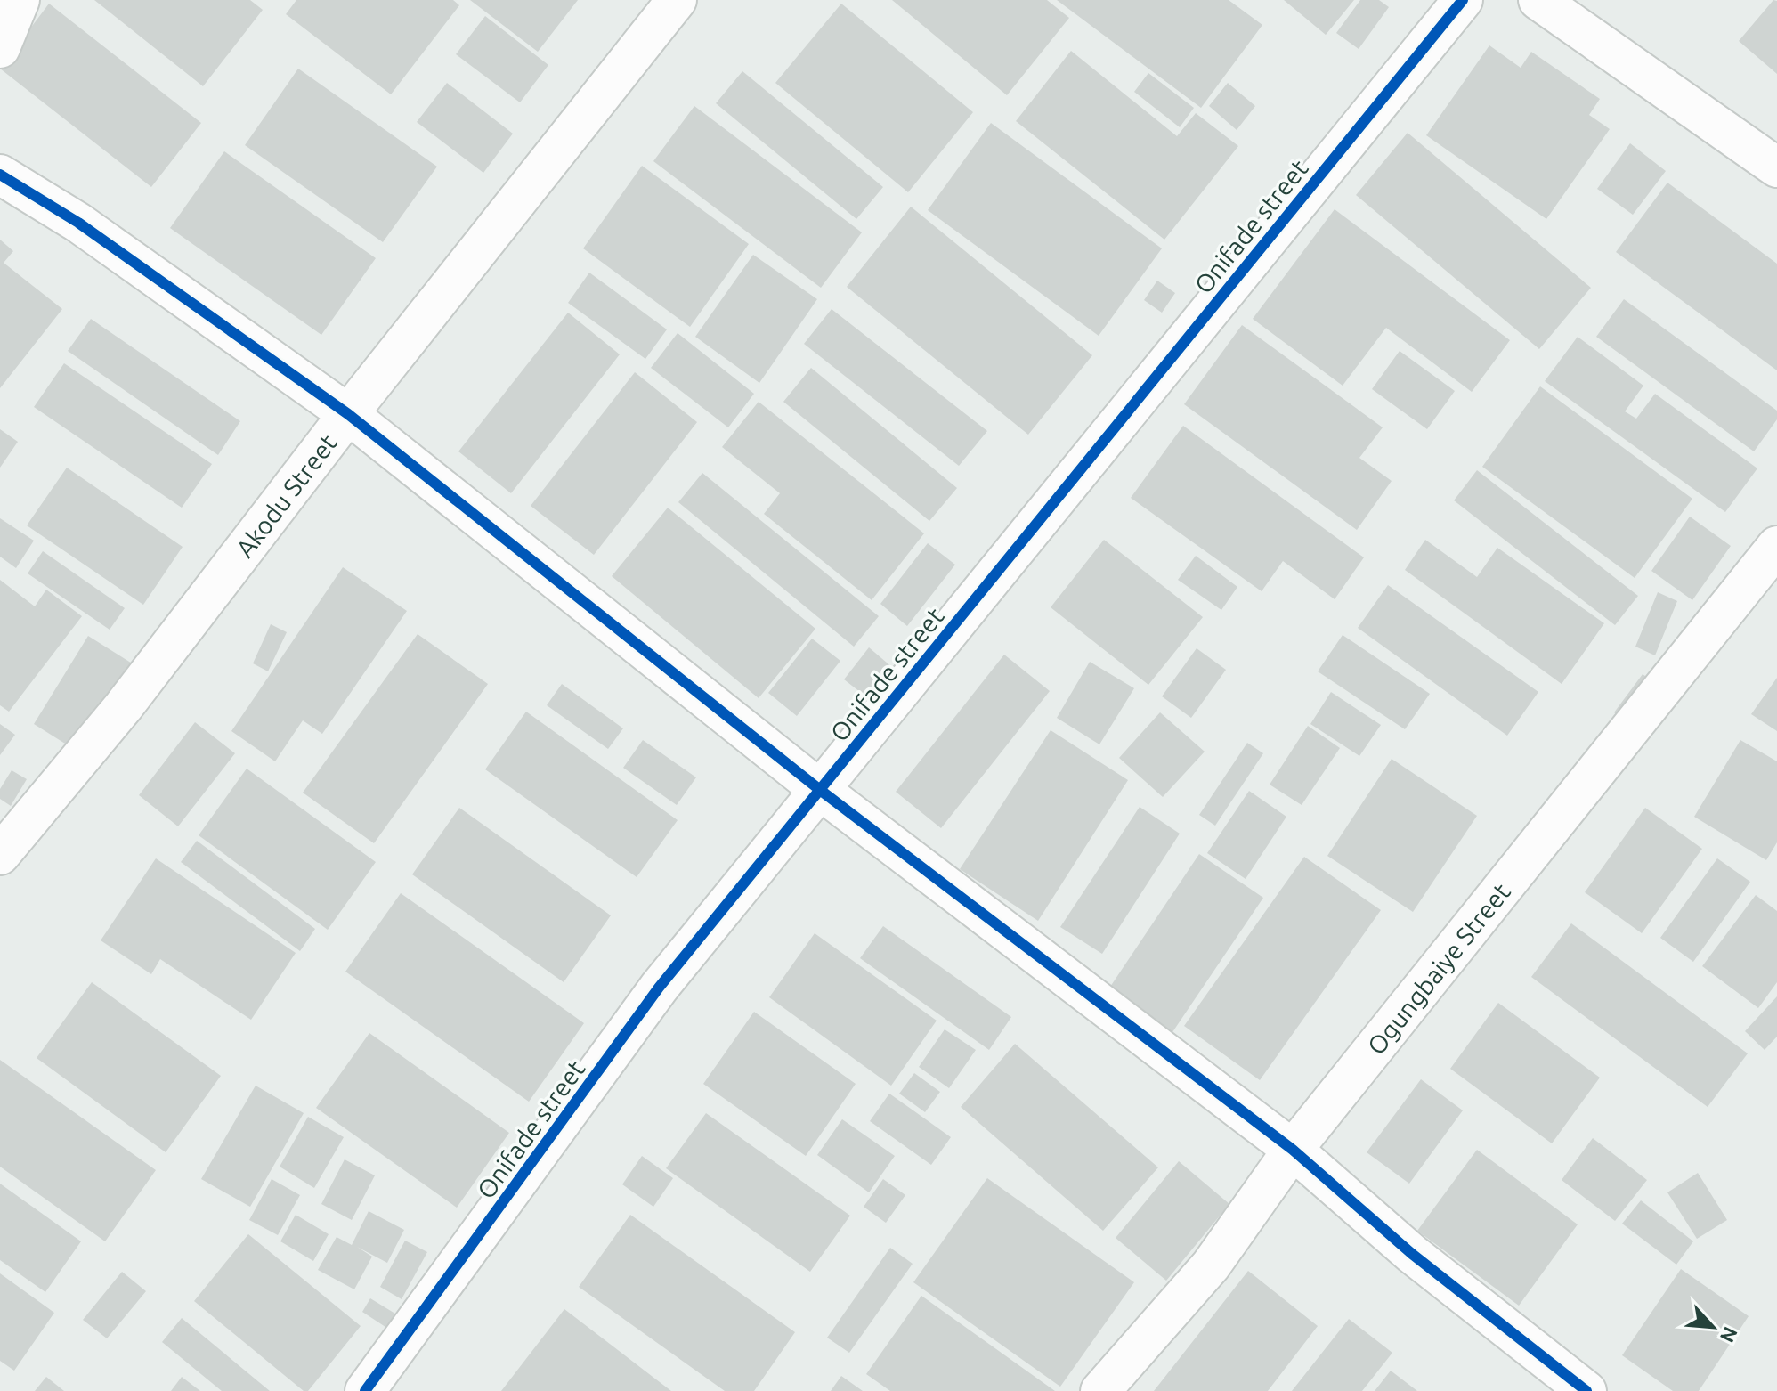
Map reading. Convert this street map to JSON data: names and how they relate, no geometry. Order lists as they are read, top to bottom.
{
  "streets": {
    "street": ["Onifade street", "Akodu Street", "Ogungbaiye Street"]
  },
  "north": "bottom right"
}
